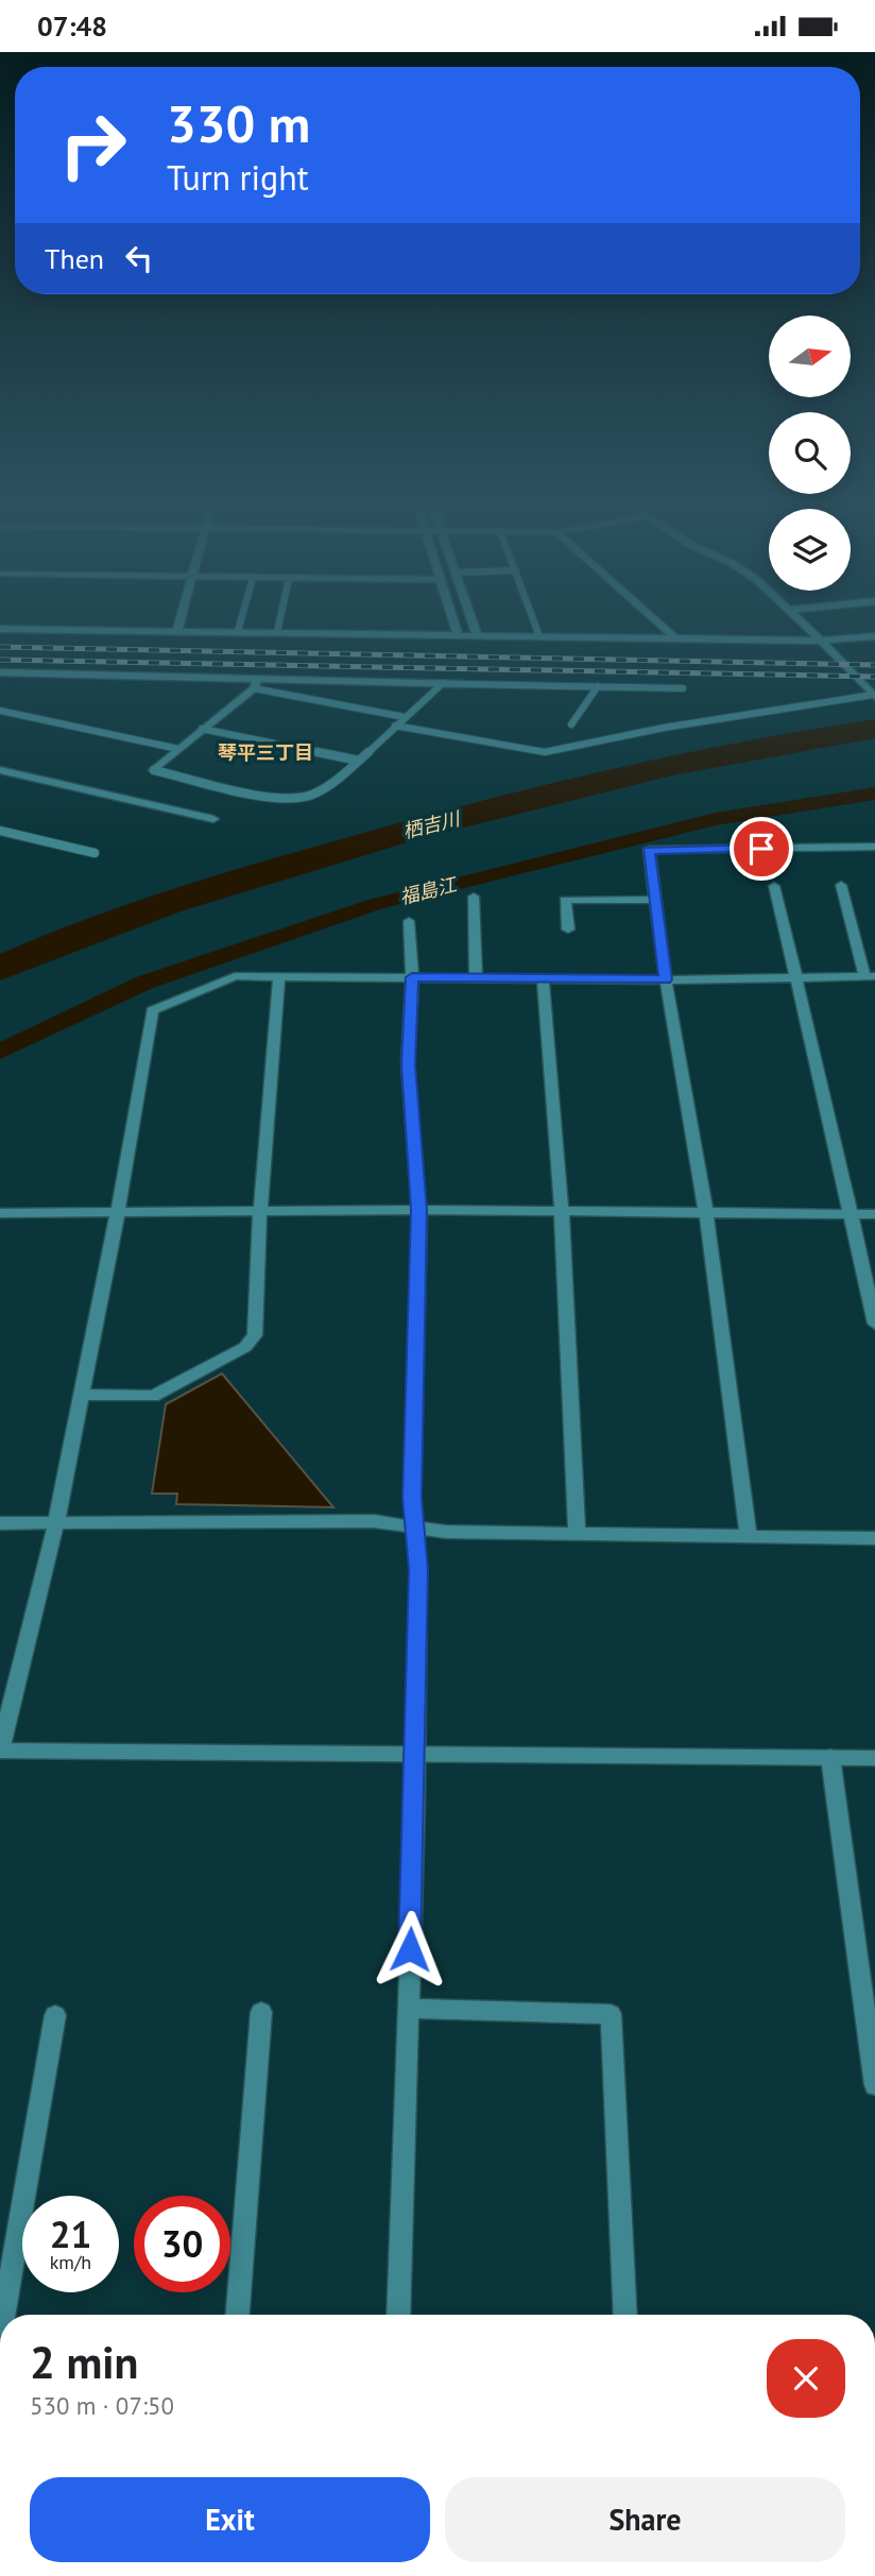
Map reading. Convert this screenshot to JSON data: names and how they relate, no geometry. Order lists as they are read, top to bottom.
{
  "districts": ["琴平三丁目"],
  "water": ["栖吉川", "福島江"],
  "north": "right",
  "page": {
    "status": "07:48",
    "turn": ["330 m", "Turn right"],
    "then": "Then",
    "speed": "21 km/h",
    "limit": "30",
    "heading": ["2 min", "530 m · 07:50"],
    "buttons": ["Exit", "Share"]
  }
}
